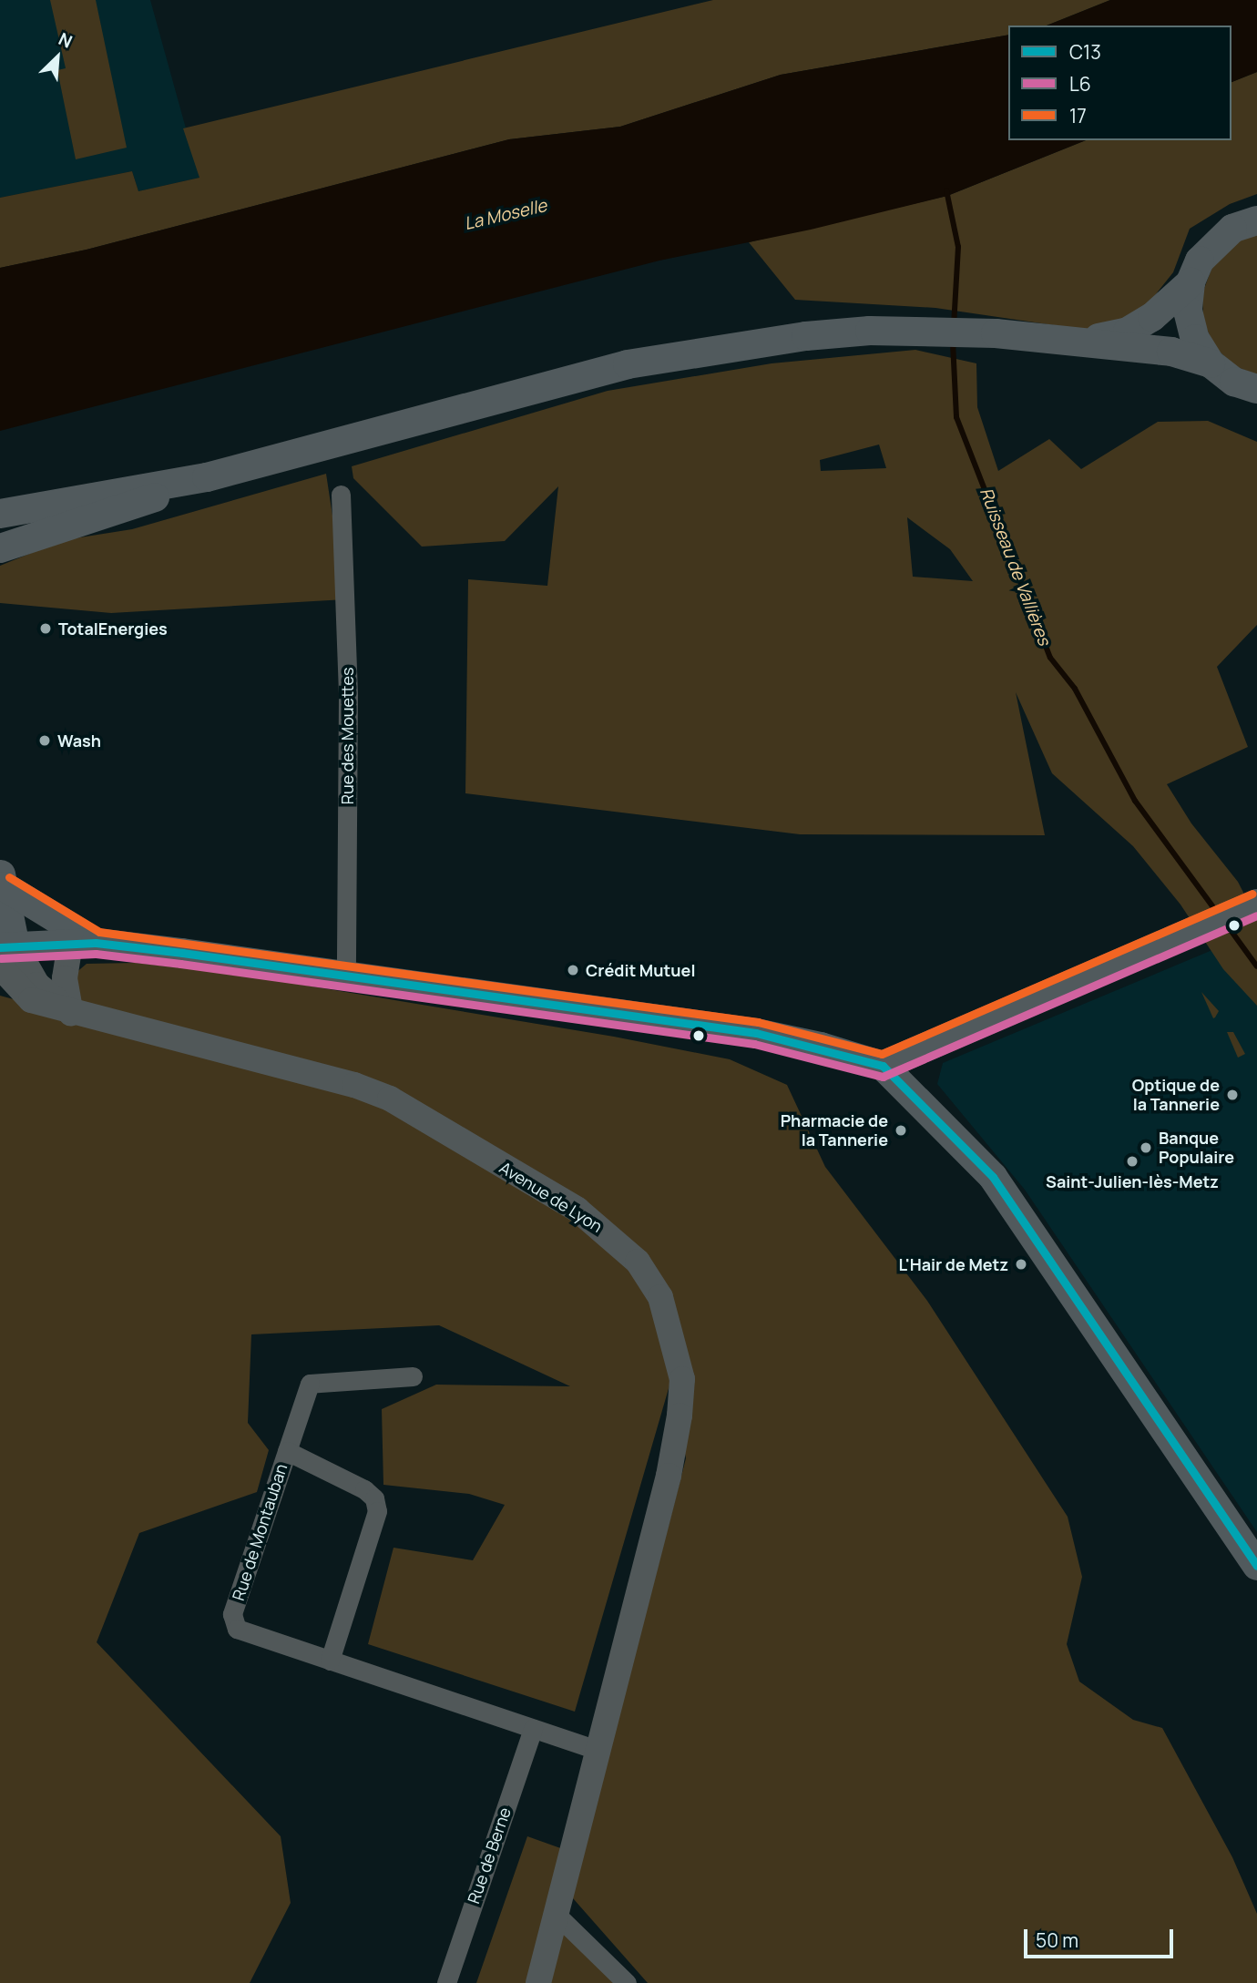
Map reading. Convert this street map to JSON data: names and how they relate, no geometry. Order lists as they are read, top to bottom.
{
  "streets": {
    "street": [
      "Rue des Mouettes",
      "Avenue de Lyon",
      "Rue de Montauban",
      "Rue de Berne"
    ]
  },
  "crossings": [
    ["Avenue de Lyon", "Rue de Montauban"],
    ["Rue de Montauban", "Rue de Berne"]
  ],
  "water": ["La Moselle", "Ruisseau de Vallières"],
  "places": [
    "TotalEnergies",
    "Wash",
    "Crédit Mutuel",
    "Optique de la Tannerie",
    "Pharmacie de la Tannerie",
    "Banque Populaire",
    "Saint-Julien-lès-Metz",
    "L'Hair de Metz"
  ],
  "lines": ["transit line 17", "transit line L6", "transit line C13"],
  "legend": ["C13", "L6", "17"],
  "scale_bar": "50 m",
  "north": "top right"
}
